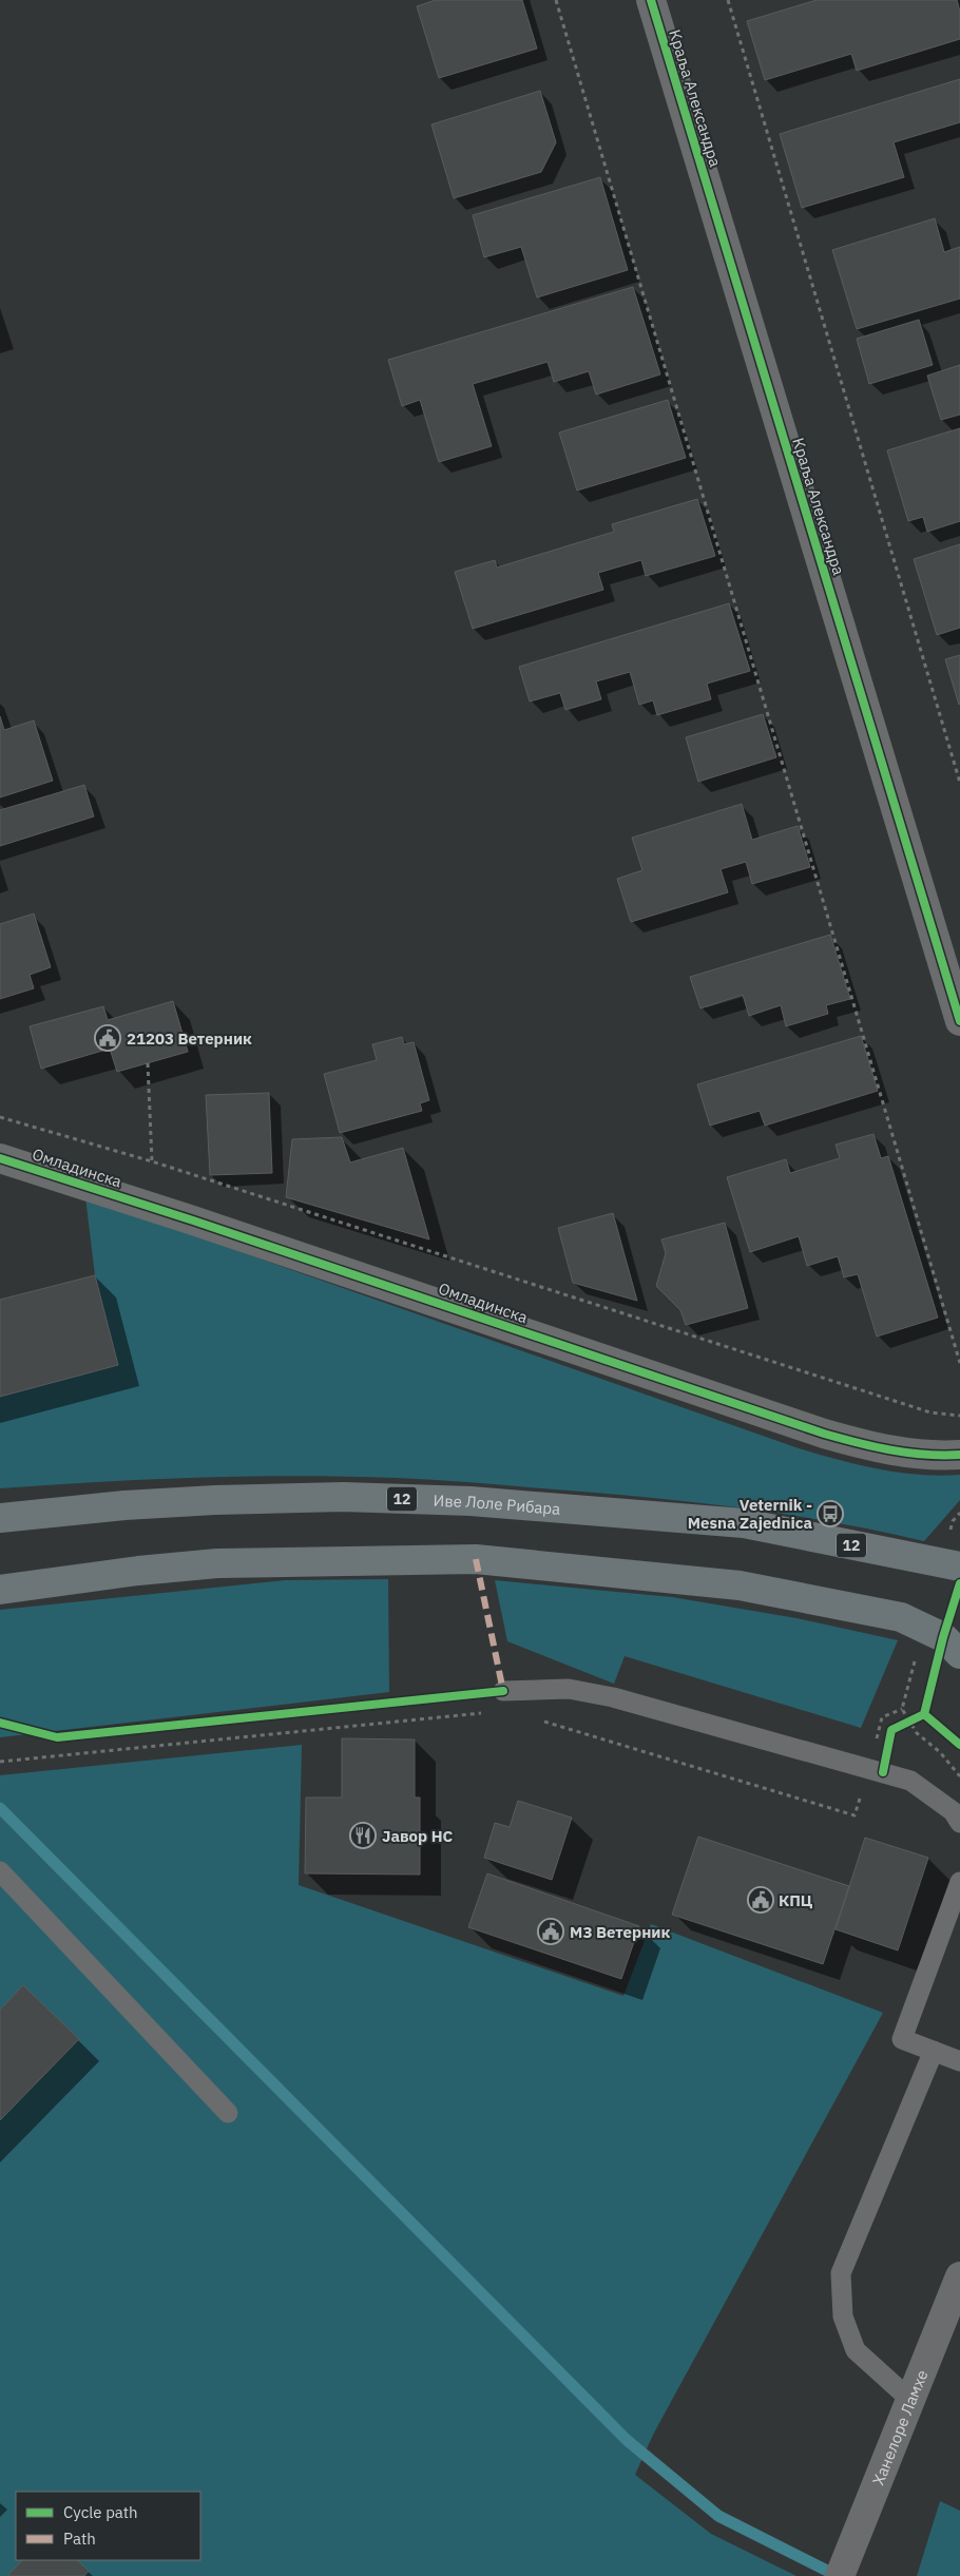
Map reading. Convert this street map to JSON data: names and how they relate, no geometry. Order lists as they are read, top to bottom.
{
  "streets": {
    "main road": ["12", "Иве Лоле Рибара"],
    "street": ["Краља Александра", "Омладинска", "Ханелоре Ламхе"]
  },
  "places": {
    "public building": ["21203 Ветерник", "КПЦ", "МЗ Ветерник"],
    "bus stop": ["Veternik - Mesna Zajednica"],
    "restaurant": ["Јавор НС"]
  },
  "legend": ["Cycle path", "Path"]
}
